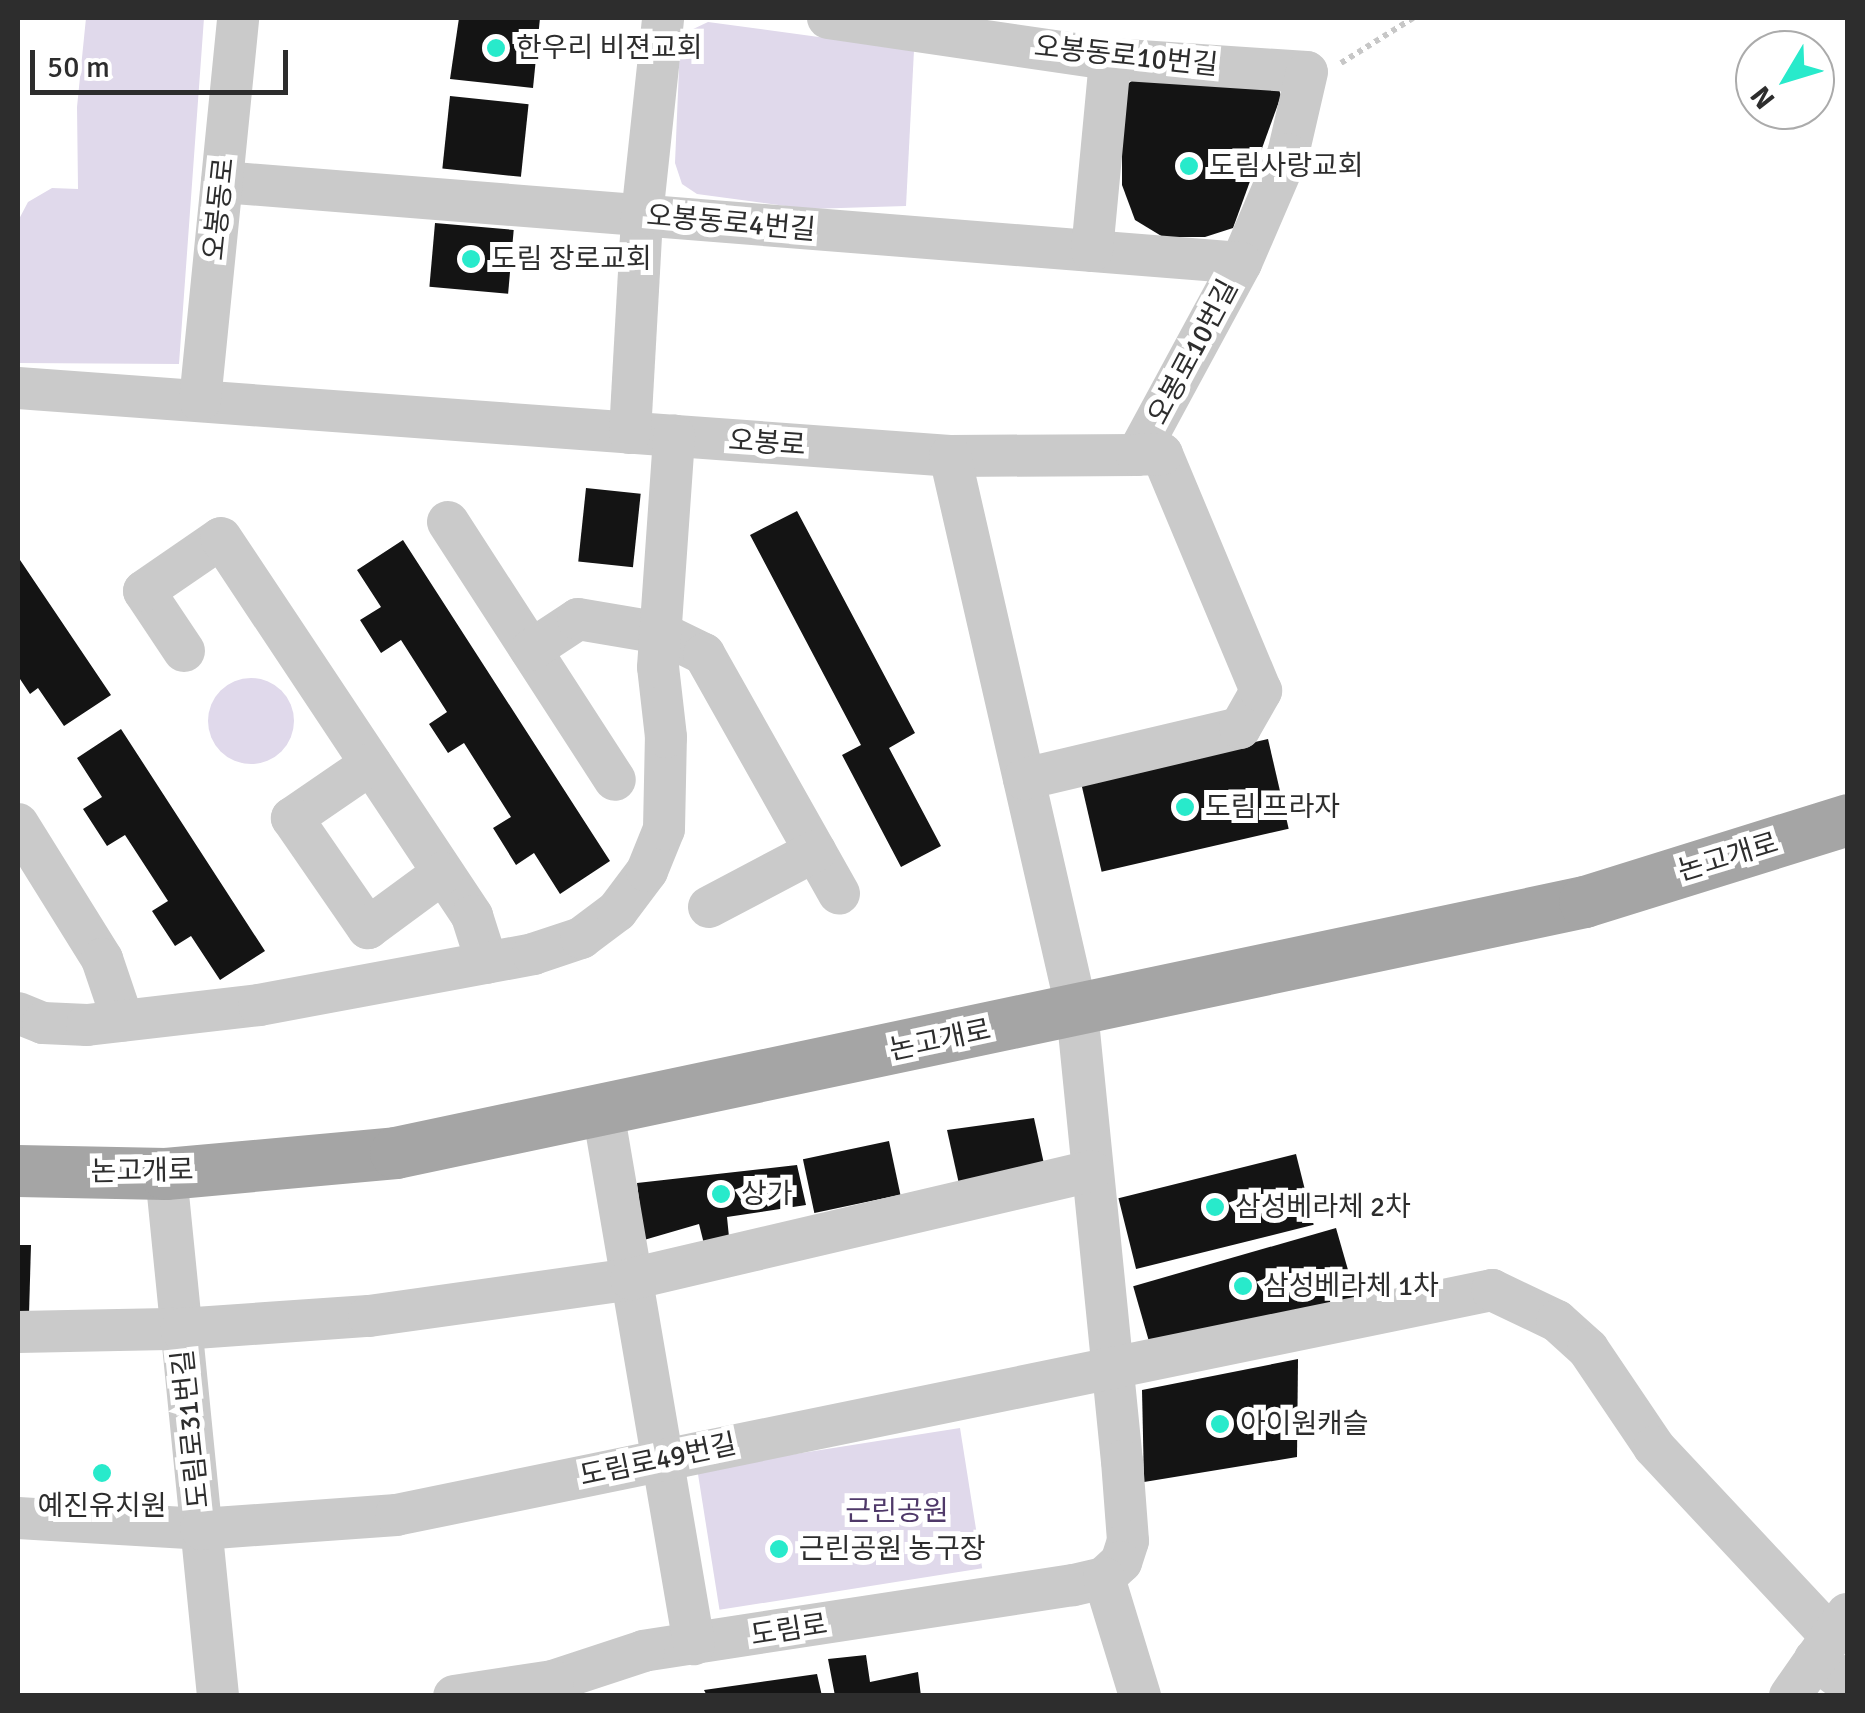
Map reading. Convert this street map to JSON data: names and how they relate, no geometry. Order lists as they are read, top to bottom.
{
  "streets": {
    "main road": ["논고개로"],
    "street": [
      "오봉동로10번길",
      "오봉동로",
      "오봉동로4번길",
      "오봉로10번길",
      "오봉로",
      "도림로31번길",
      "도림로49번길",
      "도림로"
    ]
  },
  "crossings": [
    ["오봉동로10번길", "오봉로10번길"],
    ["오봉동로", "오봉동로4번길"],
    ["오봉동로", "오봉로"],
    ["오봉동로4번길", "오봉로10번길"],
    ["오봉로10번길", "오봉로"],
    ["논고개로", "도림로31번길"],
    ["도림로31번길", "도림로49번길"]
  ],
  "parks": ["근린공원"],
  "places": [
    "한우리 비젼교회",
    "도림사랑교회",
    "도림 장로교회",
    "도림 프라자",
    "상가",
    "삼성베라체 2차",
    "삼성베라체 1차",
    "아이원캐슬",
    "예진유치원",
    "근린공원 농구장"
  ],
  "scale_bar": "50 m",
  "north": "bottom left"
}
